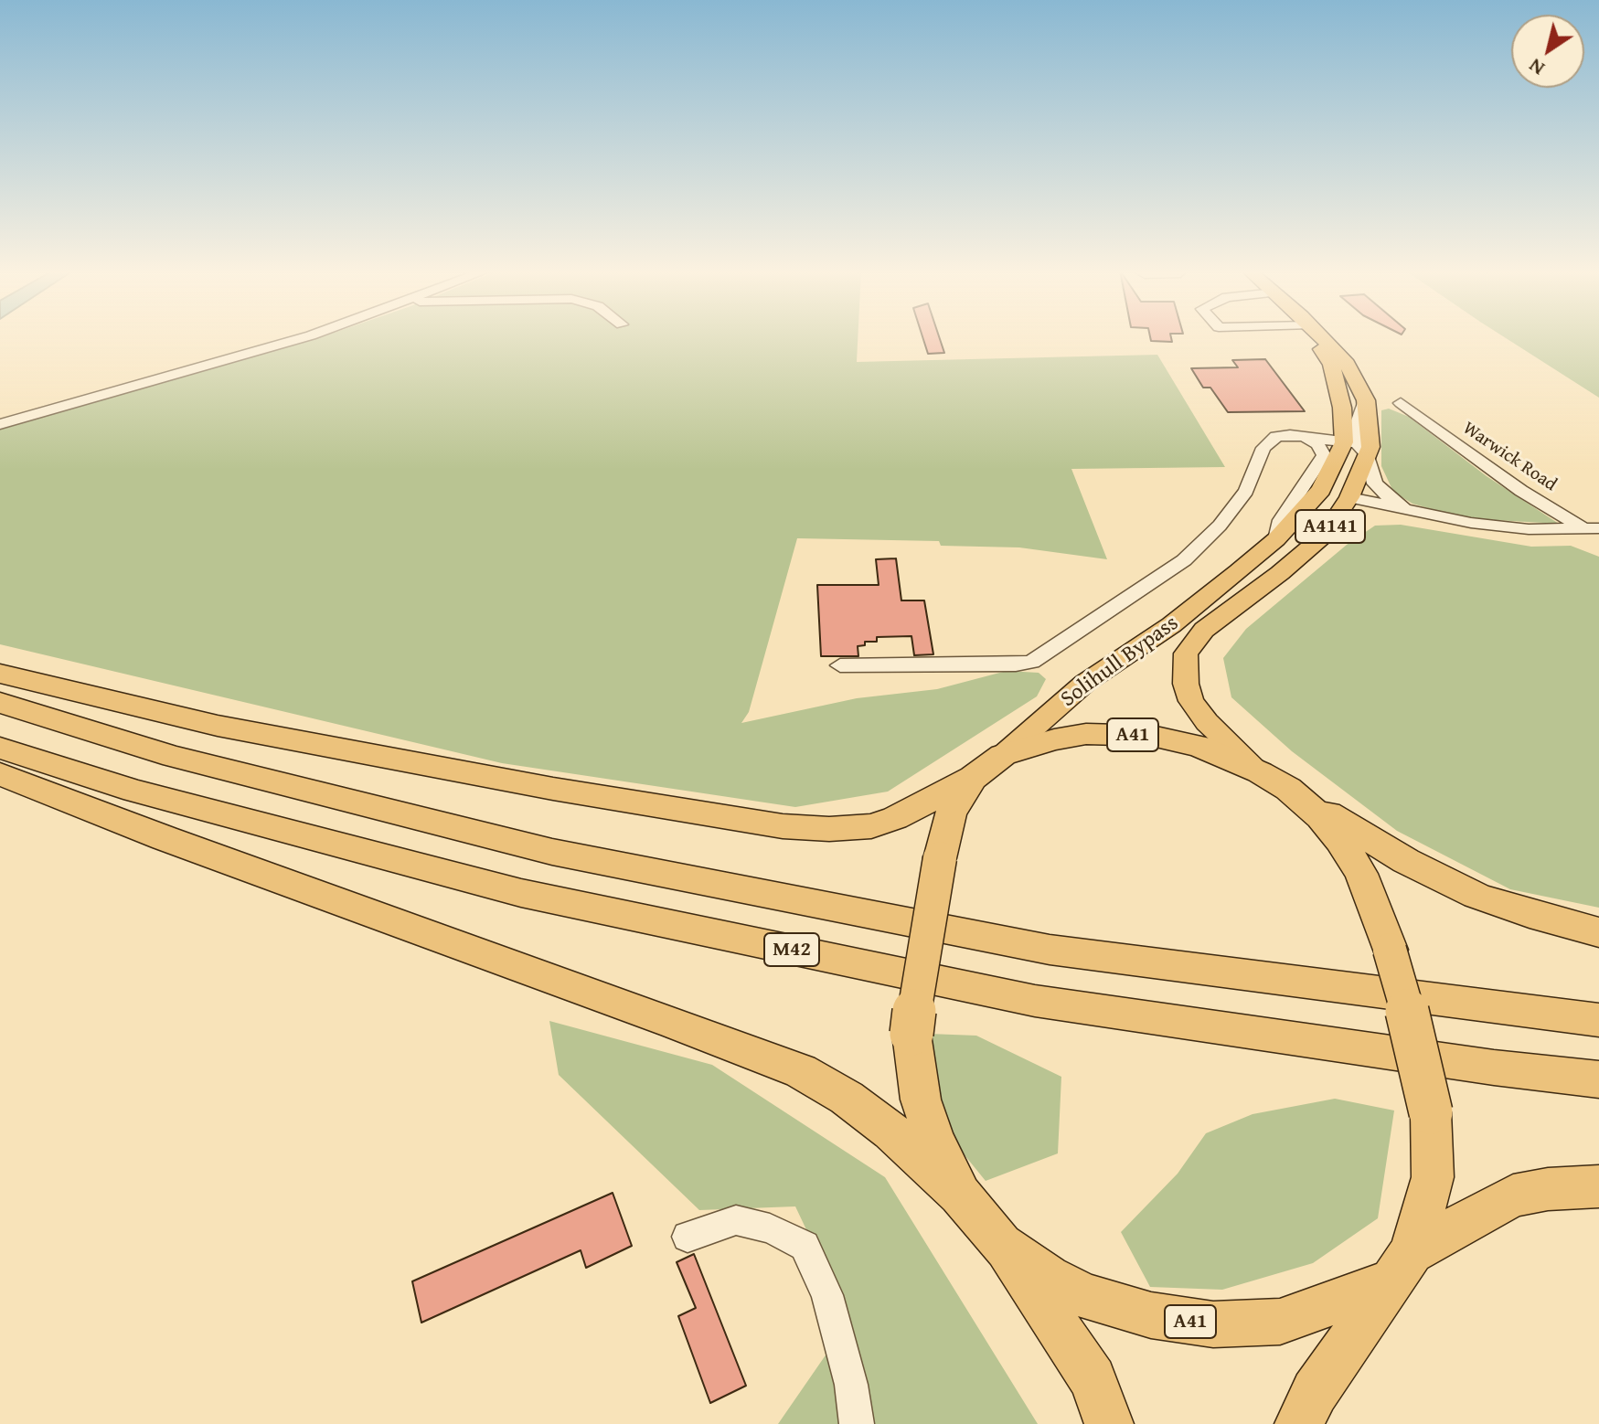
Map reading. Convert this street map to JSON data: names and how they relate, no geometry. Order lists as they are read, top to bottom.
{
  "streets": {
    "highway": ["A41", "M42"],
    "main road": ["A4141", "Solihull Bypass"],
    "street": ["Warwick Road"]
  },
  "crossings": [
    ["A4141", "Solihull Bypass"],
    ["Solihull Bypass", "A41"]
  ],
  "north": "bottom left"
}
